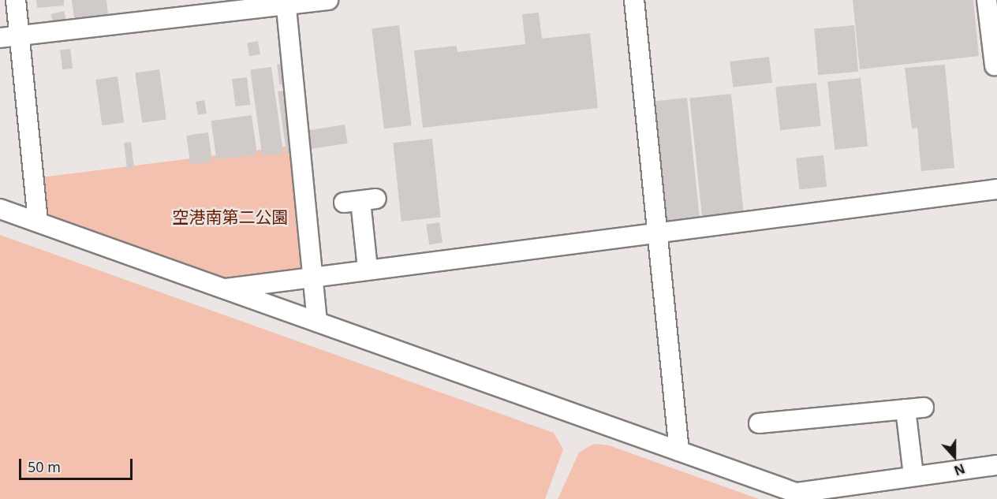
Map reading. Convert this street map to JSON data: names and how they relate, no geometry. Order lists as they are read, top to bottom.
{
  "parks": ["空港南第二公園"],
  "scale_bar": "50 m",
  "north": "bottom"
}
